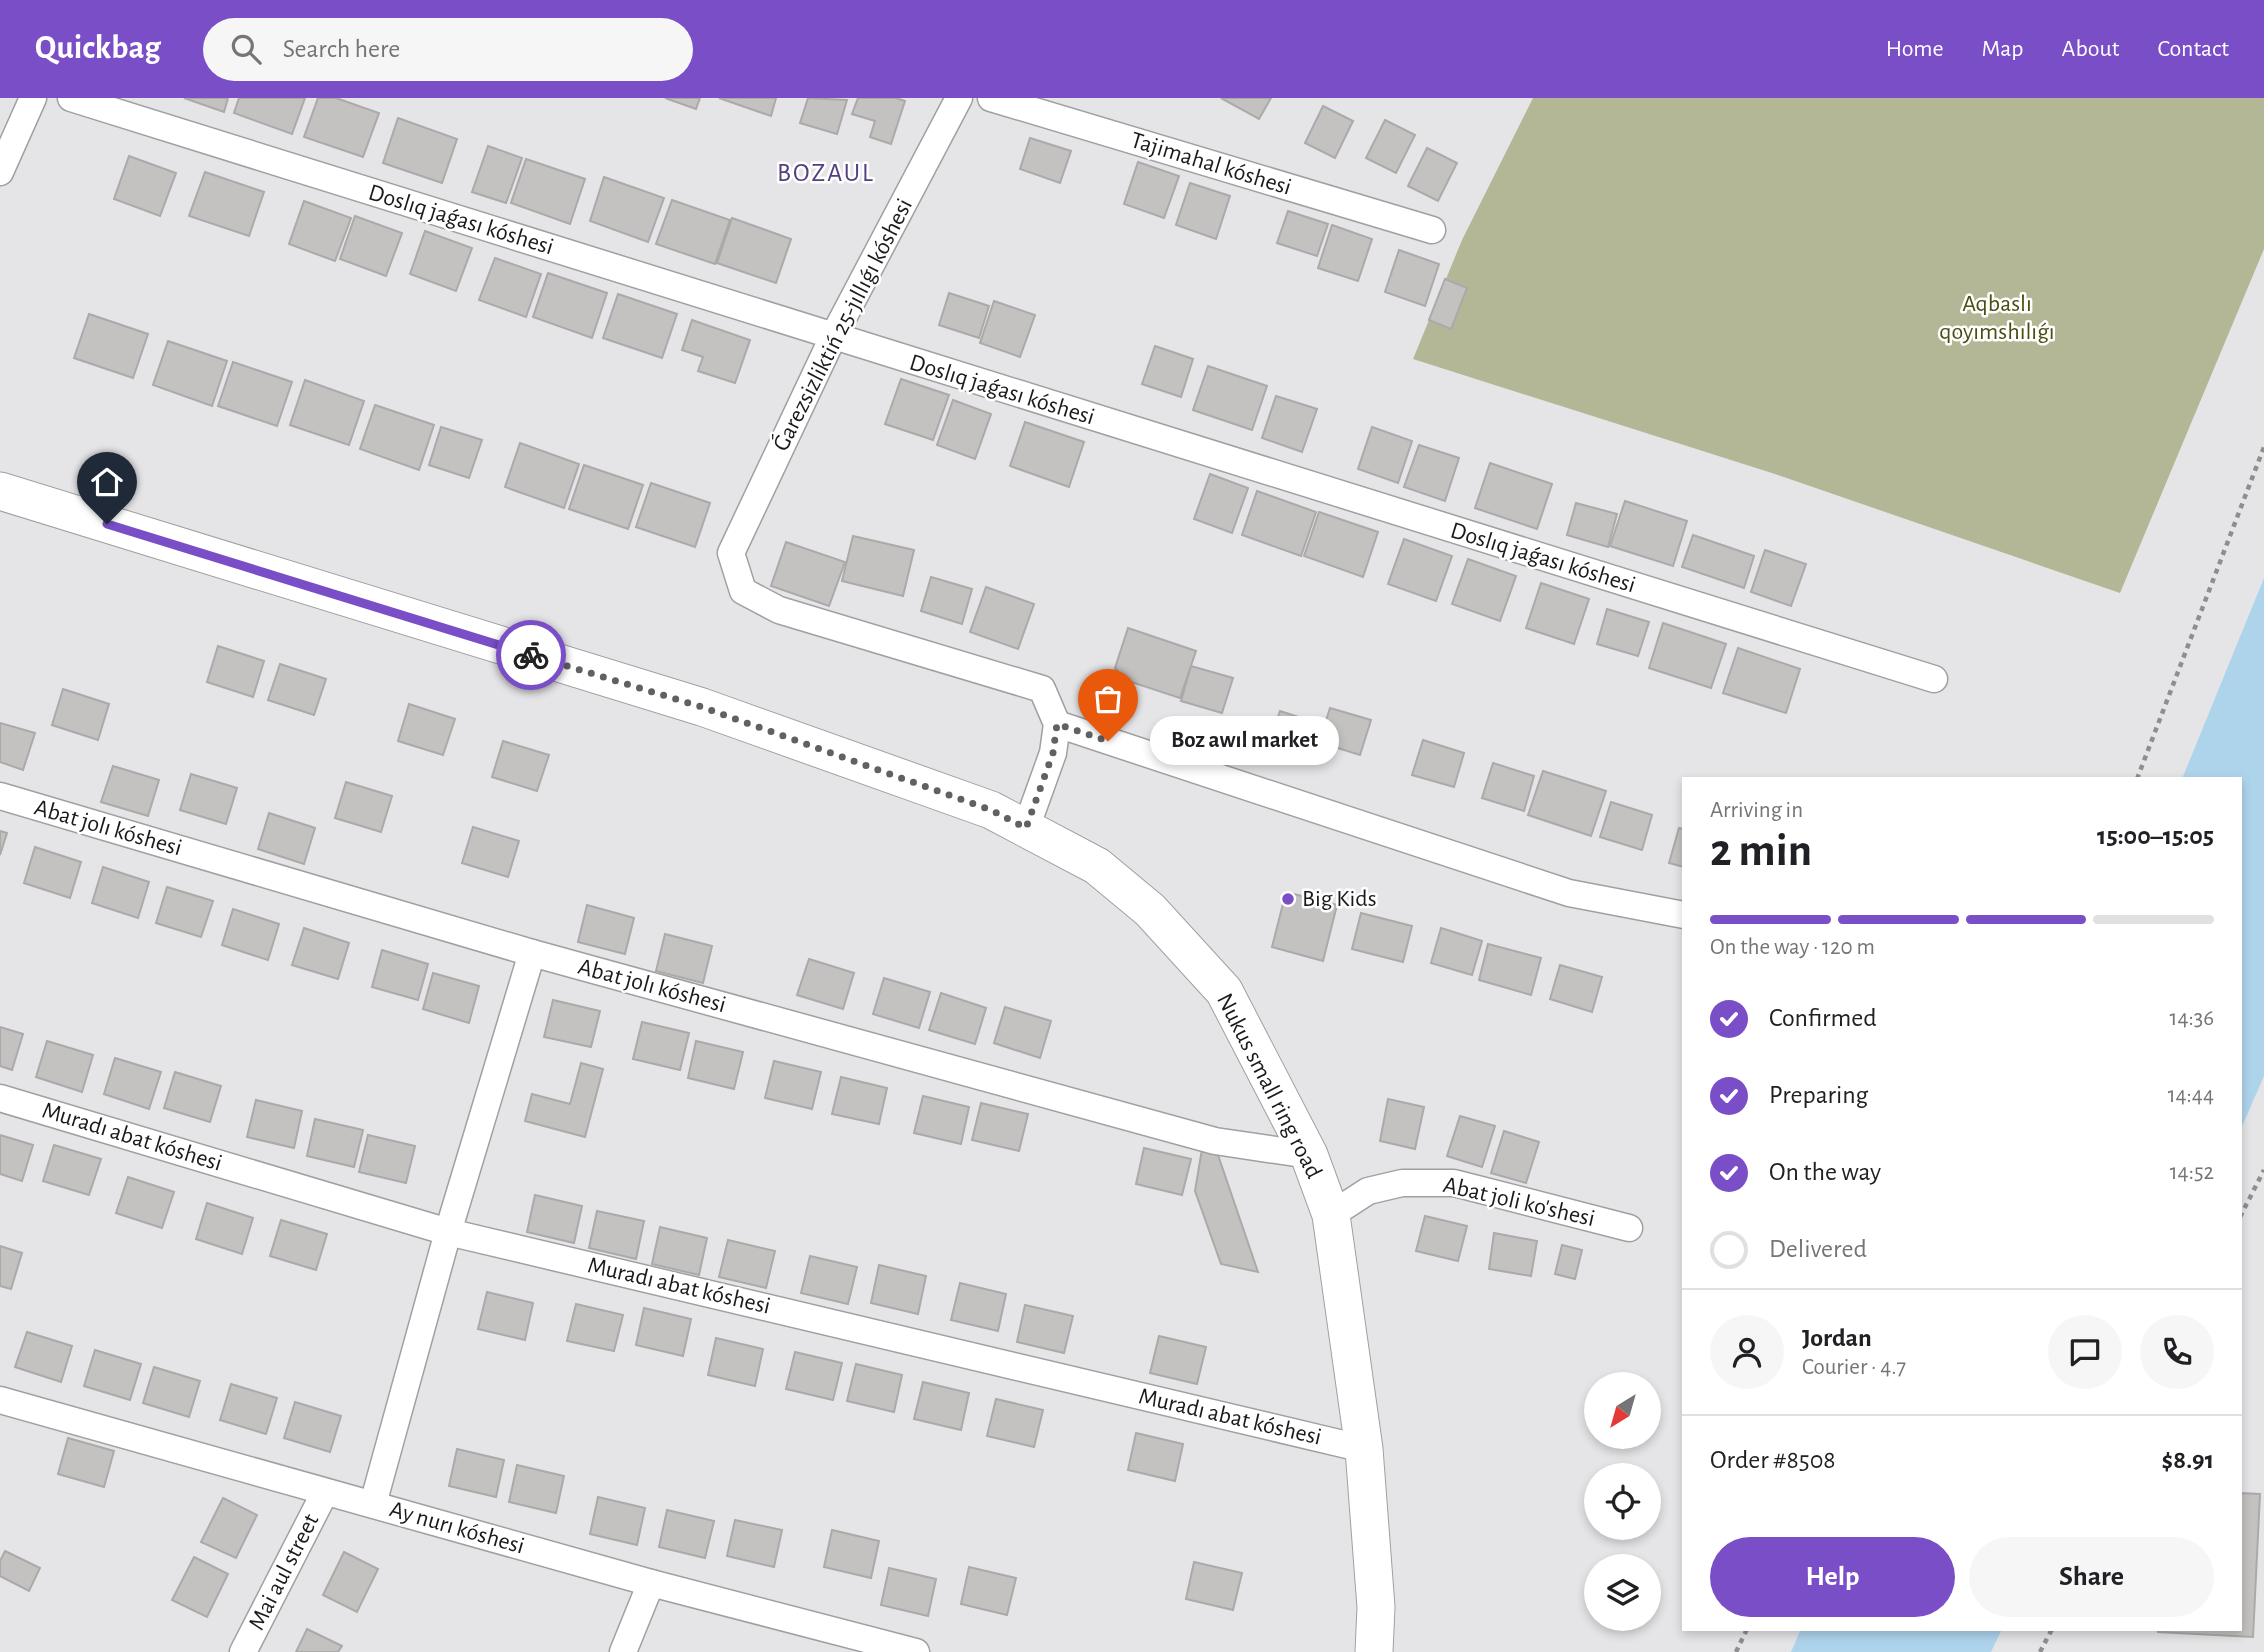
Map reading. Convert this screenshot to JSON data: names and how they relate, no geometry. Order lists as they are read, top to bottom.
{
  "streets": {
    "main road": ["Nukus small ring road"],
    "street": [
      "Tajimahal kóshesi",
      "Doslıq jaǵası kóshesi",
      "Ǵarezsizliktiń 25-jıllıǵı kóshesi",
      "Abat jolı kóshesi",
      "Muradı abat kóshesi",
      "Abat joli ko'shesi",
      "Ay nurı kóshesi",
      "Mai aul street"
    ]
  },
  "crossings": [
    ["Doslıq jaǵası kóshesi", "Ǵarezsizliktiń 25-jıllıǵı kóshesi"],
    ["Abat jolı kóshesi", "Nukus small ring road"],
    ["Nukus small ring road", "Muradı abat kóshesi"],
    ["Nukus small ring road", "Abat joli ko'shesi"],
    ["Ay nurı kóshesi", "Mai aul street"]
  ],
  "districts": ["BOZAUL"],
  "parks": ["Aqbaslı qoyımshılıǵı"],
  "places": ["Boz awıl market", "Big Kids"],
  "north": "bottom left",
  "page": {
    "header": "Quickbag",
    "search": "Search here",
    "nav": [
      "Home",
      "Map",
      "About",
      "Contact"
    ],
    "bubble": "Boz awıl market",
    "heading": ["2 min", "Arriving in", "15:00–15:05"],
    "panel": [
      "Jordan",
      "Courier · 4.7",
      "Order #8508",
      "$8.91"
    ],
    "bar": "On the way · 120 m",
    "list": [
      ["Confirmed", "14:36"],
      ["Preparing", "14:44"],
      ["On the way", "14:52"],
      "Delivered"
    ],
    "buttons": ["Help", "Share"]
  }
}
